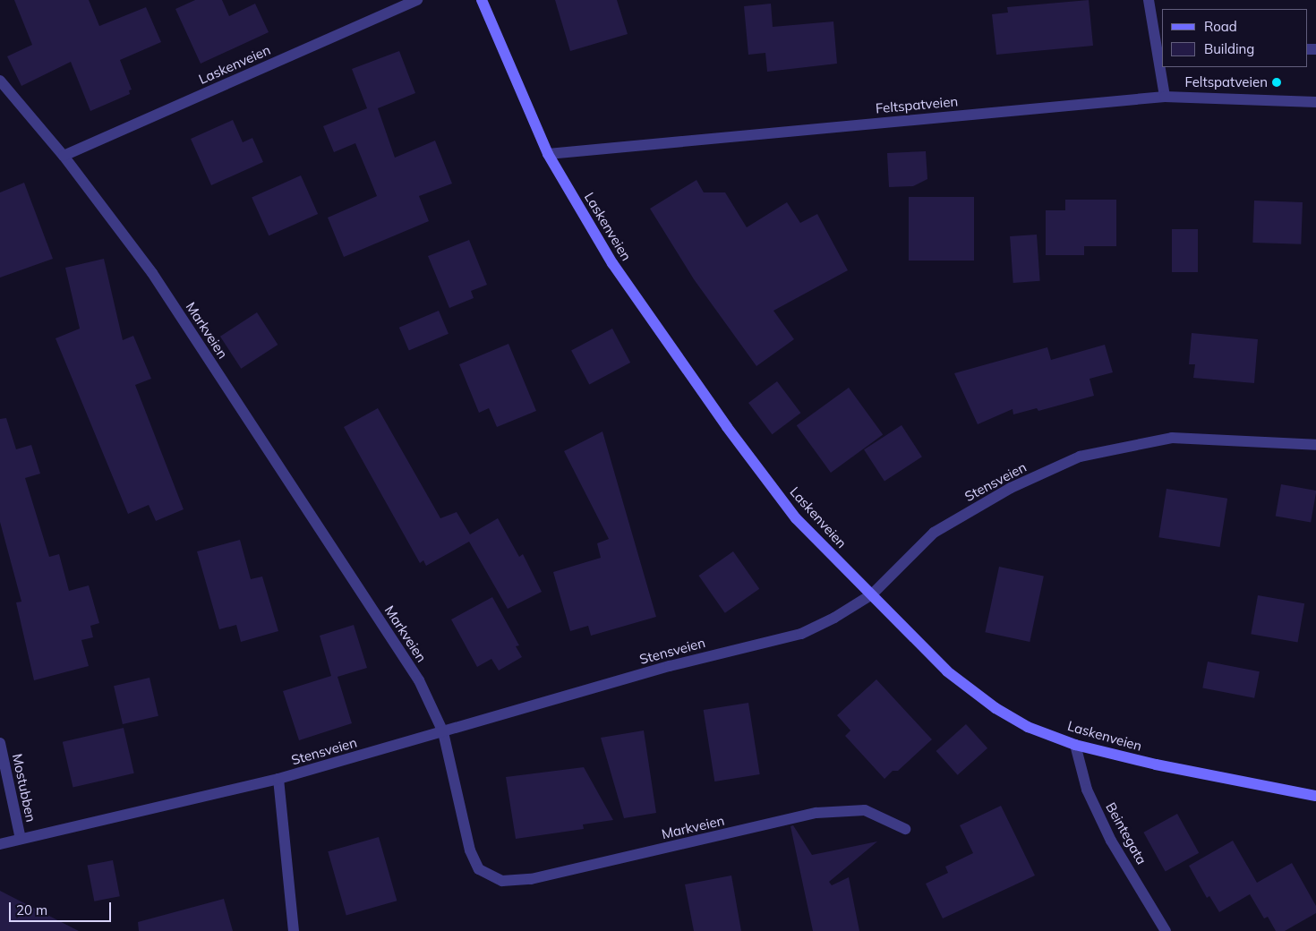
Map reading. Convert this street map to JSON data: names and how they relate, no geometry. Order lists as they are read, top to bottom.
{
  "streets": {
    "street": [
      "Laskenveien",
      "Feltspatveien",
      "Markveien",
      "Stensveien",
      "Mostubben",
      "Beintegata"
    ]
  },
  "crossings": [
    ["Laskenveien", "Feltspatveien"],
    ["Laskenveien", "Markveien"],
    ["Laskenveien", "Stensveien"],
    ["Laskenveien", "Beintegata"],
    ["Markveien", "Stensveien"],
    ["Stensveien", "Mostubben"]
  ],
  "places": ["Feltspatveien"],
  "legend": ["Road", "Building"],
  "scale_bar": "20 m"
}
